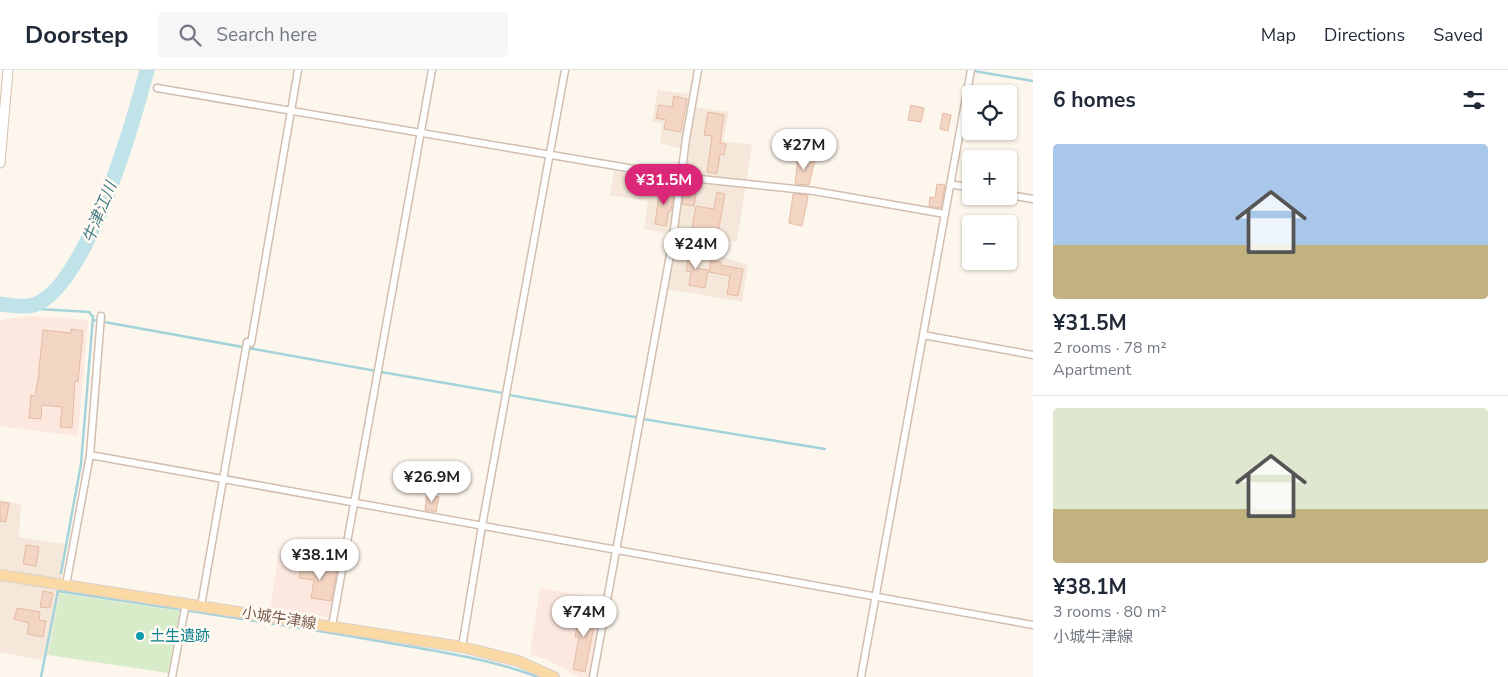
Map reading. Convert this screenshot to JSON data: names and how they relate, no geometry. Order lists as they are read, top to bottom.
{
  "streets": {
    "main road": ["小城牛津線"]
  },
  "water": ["牛津江川"],
  "places": ["土生遺跡"],
  "page": {
    "header": "Doorstep",
    "search": "Search here",
    "nav": ["Map", "Directions", "Saved"],
    "heading": "6 homes",
    "map_buttons": ["+", "−"],
    "price": [
      "¥27M",
      "¥31.5M",
      "¥24M",
      "¥26.9M",
      "¥38.1M",
      "¥74M"
    ],
    "list": [
      {
        "name": "¥31.5M",
        "note": "2 rooms · 78 m² · Apartment"
      },
      {
        "name": "¥38.1M",
        "note": "3 rooms · 80 m² · 小城牛津線"
      }
    ]
  }
}
